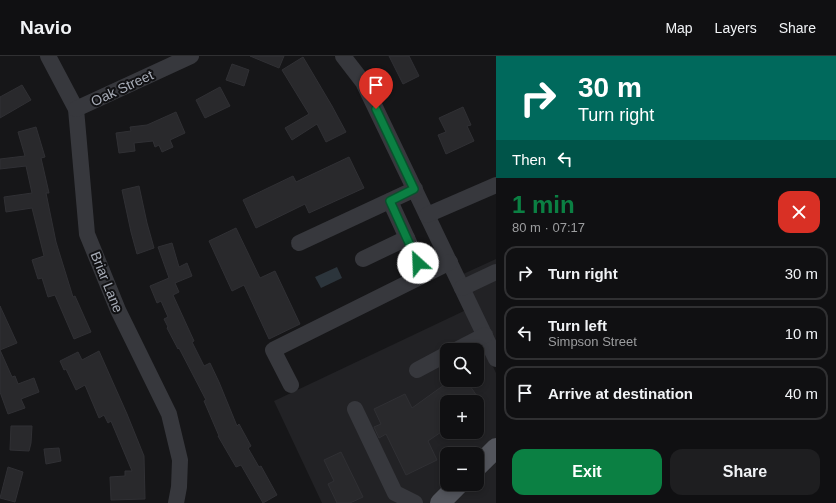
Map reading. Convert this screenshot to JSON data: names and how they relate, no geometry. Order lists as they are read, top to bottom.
{
  "streets": {
    "street": ["Oak Street", "Briar Lane"]
  },
  "crossings": [
    ["Oak Street", "Briar Lane"]
  ],
  "page": {
    "header": "Navio",
    "nav": ["Map", "Layers", "Share"],
    "turn": ["30 m", "Turn right"],
    "then": "Then",
    "heading": ["1 min", "80 m · 07:17"],
    "list": [
      {
        "name": "Turn right",
        "value": "30 m"
      },
      {
        "name": "Turn left",
        "note": "Simpson Street",
        "value": "10 m"
      },
      {
        "name": "Arrive at destination",
        "value": "40 m"
      }
    ],
    "map_buttons": ["+", "−"],
    "buttons": ["Exit", "Share"]
  }
}
